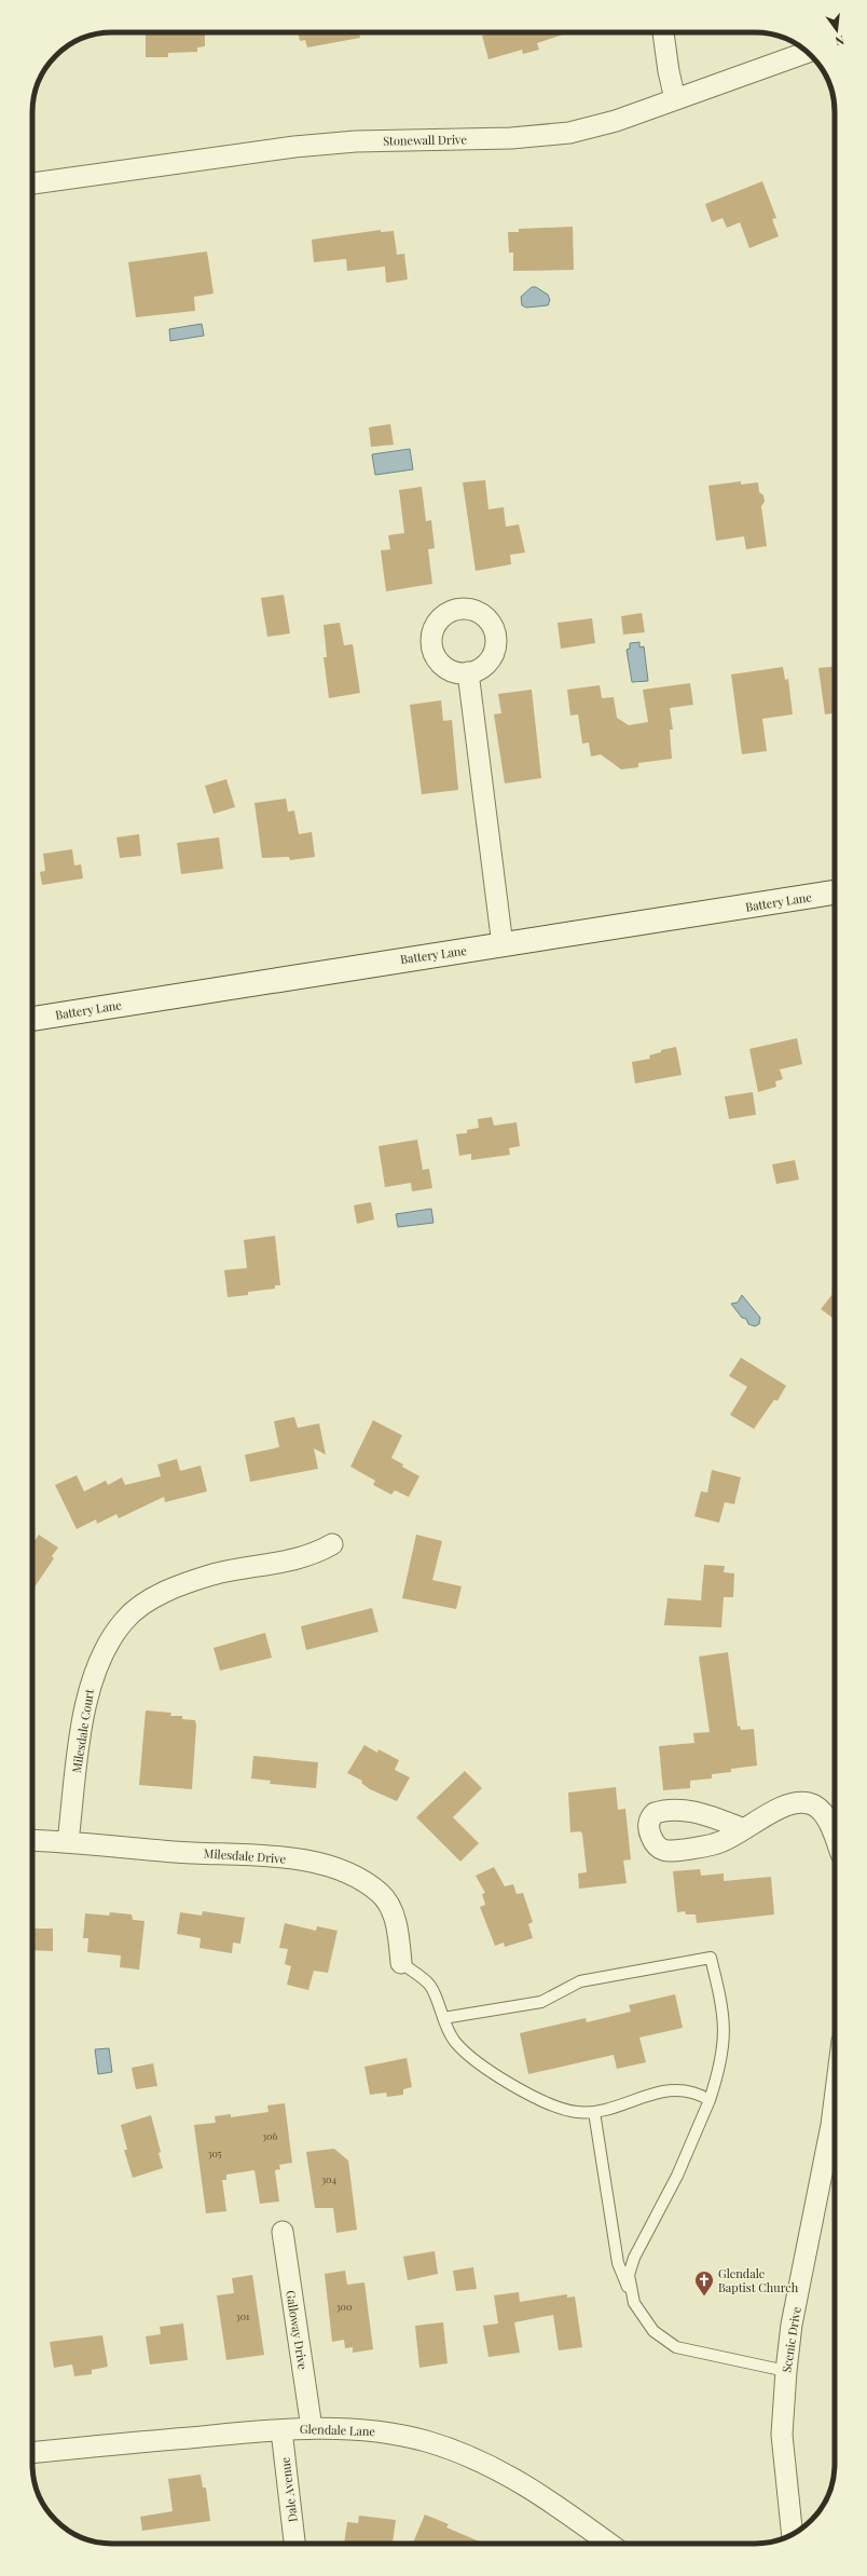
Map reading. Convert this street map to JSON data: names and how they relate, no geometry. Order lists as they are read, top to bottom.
{
  "streets": {
    "main road": ["Battery Lane"],
    "street": [
      "Stonewall Drive",
      "Milesdale Court",
      "Milesdale Drive",
      "Galloway Drive",
      "Scenic Drive",
      "Glendale Lane",
      "Dale Avenue"
    ]
  },
  "crossings": [
    ["Milesdale Court", "Milesdale Drive"],
    ["Galloway Drive", "Glendale Lane"],
    ["Glendale Lane", "Dale Avenue"]
  ],
  "places": {
    "church": ["Glendale Baptist Church"]
  },
  "house_numbers": [
    "306",
    "305",
    "304",
    "300",
    "301"
  ],
  "north": "bottom"
}
